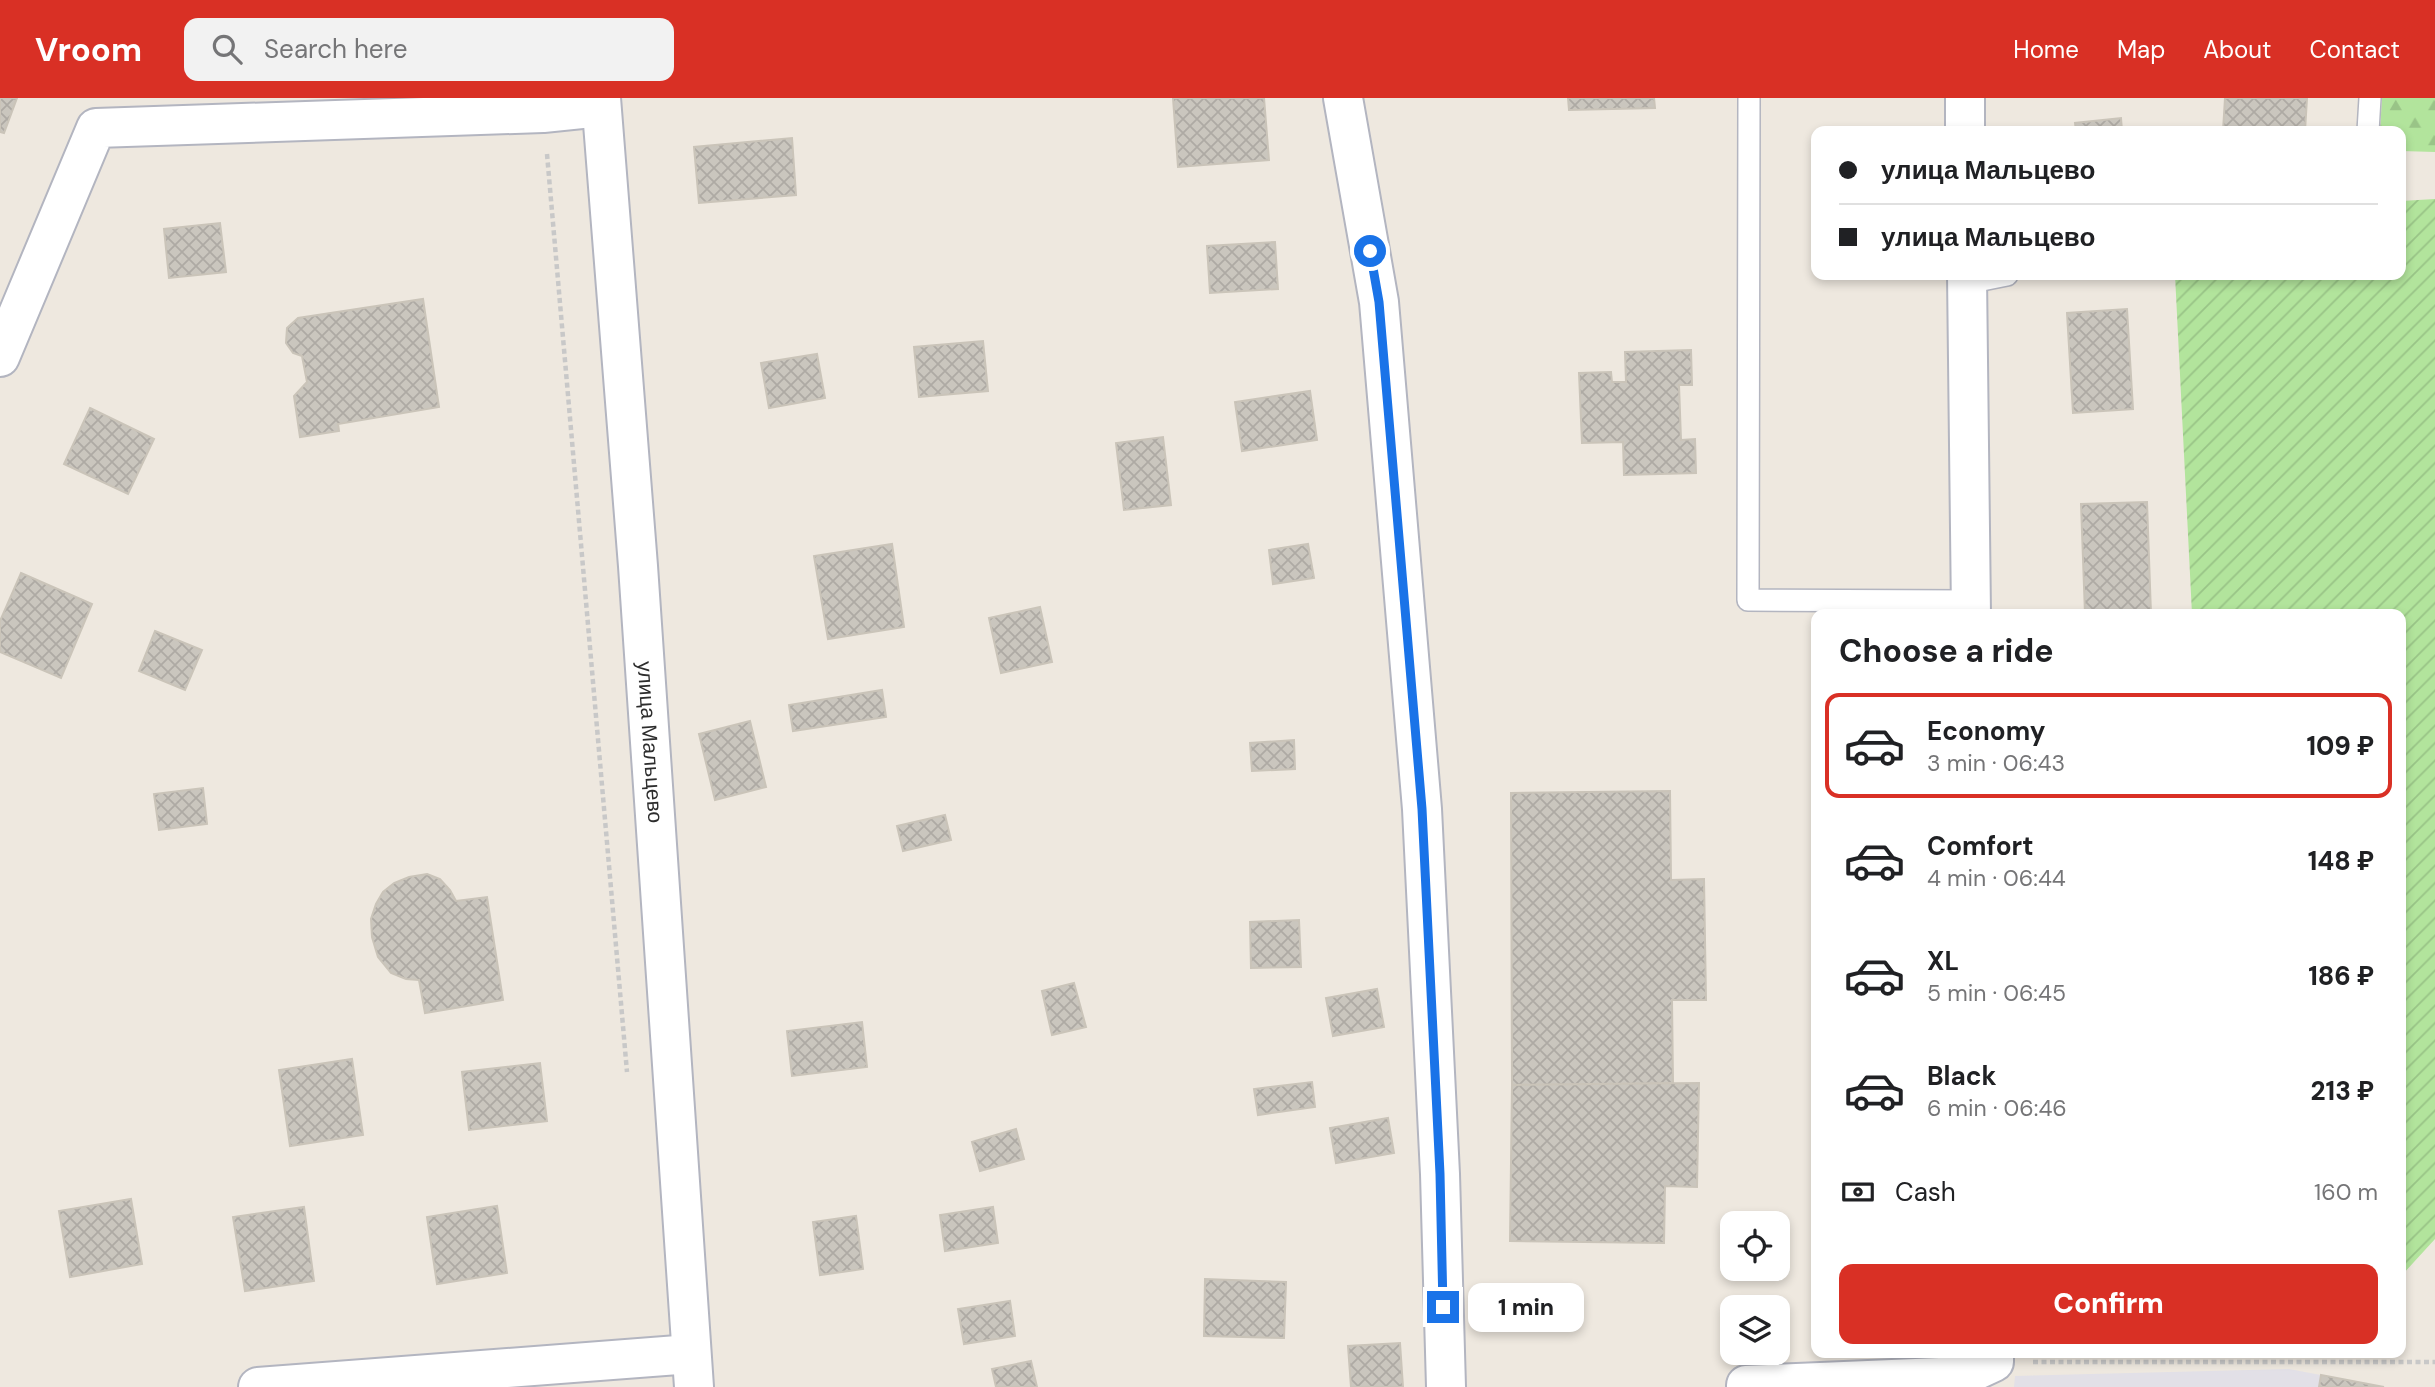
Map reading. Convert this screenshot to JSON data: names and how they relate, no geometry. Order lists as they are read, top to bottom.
{
  "streets": {
    "street": ["улица Мальцево"]
  },
  "page": {
    "header": "Vroom",
    "search": "Search here",
    "nav": [
      "Home",
      "Map",
      "About",
      "Contact"
    ],
    "banner": ["улица Мальцево", "улица Мальцево"],
    "heading": "Choose a ride",
    "list": [
      {
        "name": "Economy",
        "note": "3 min · 06:43",
        "value": "109 ₽"
      },
      {
        "name": "Comfort",
        "note": "4 min · 06:44",
        "value": "148 ₽"
      },
      {
        "name": "XL",
        "note": "5 min · 06:45",
        "value": "186 ₽"
      },
      {
        "name": "Black",
        "note": "6 min · 06:46",
        "value": "213 ₽"
      }
    ],
    "pay": ["Cash", "160 m"],
    "buttons": "Confirm",
    "bubble": "1 min"
  }
}
